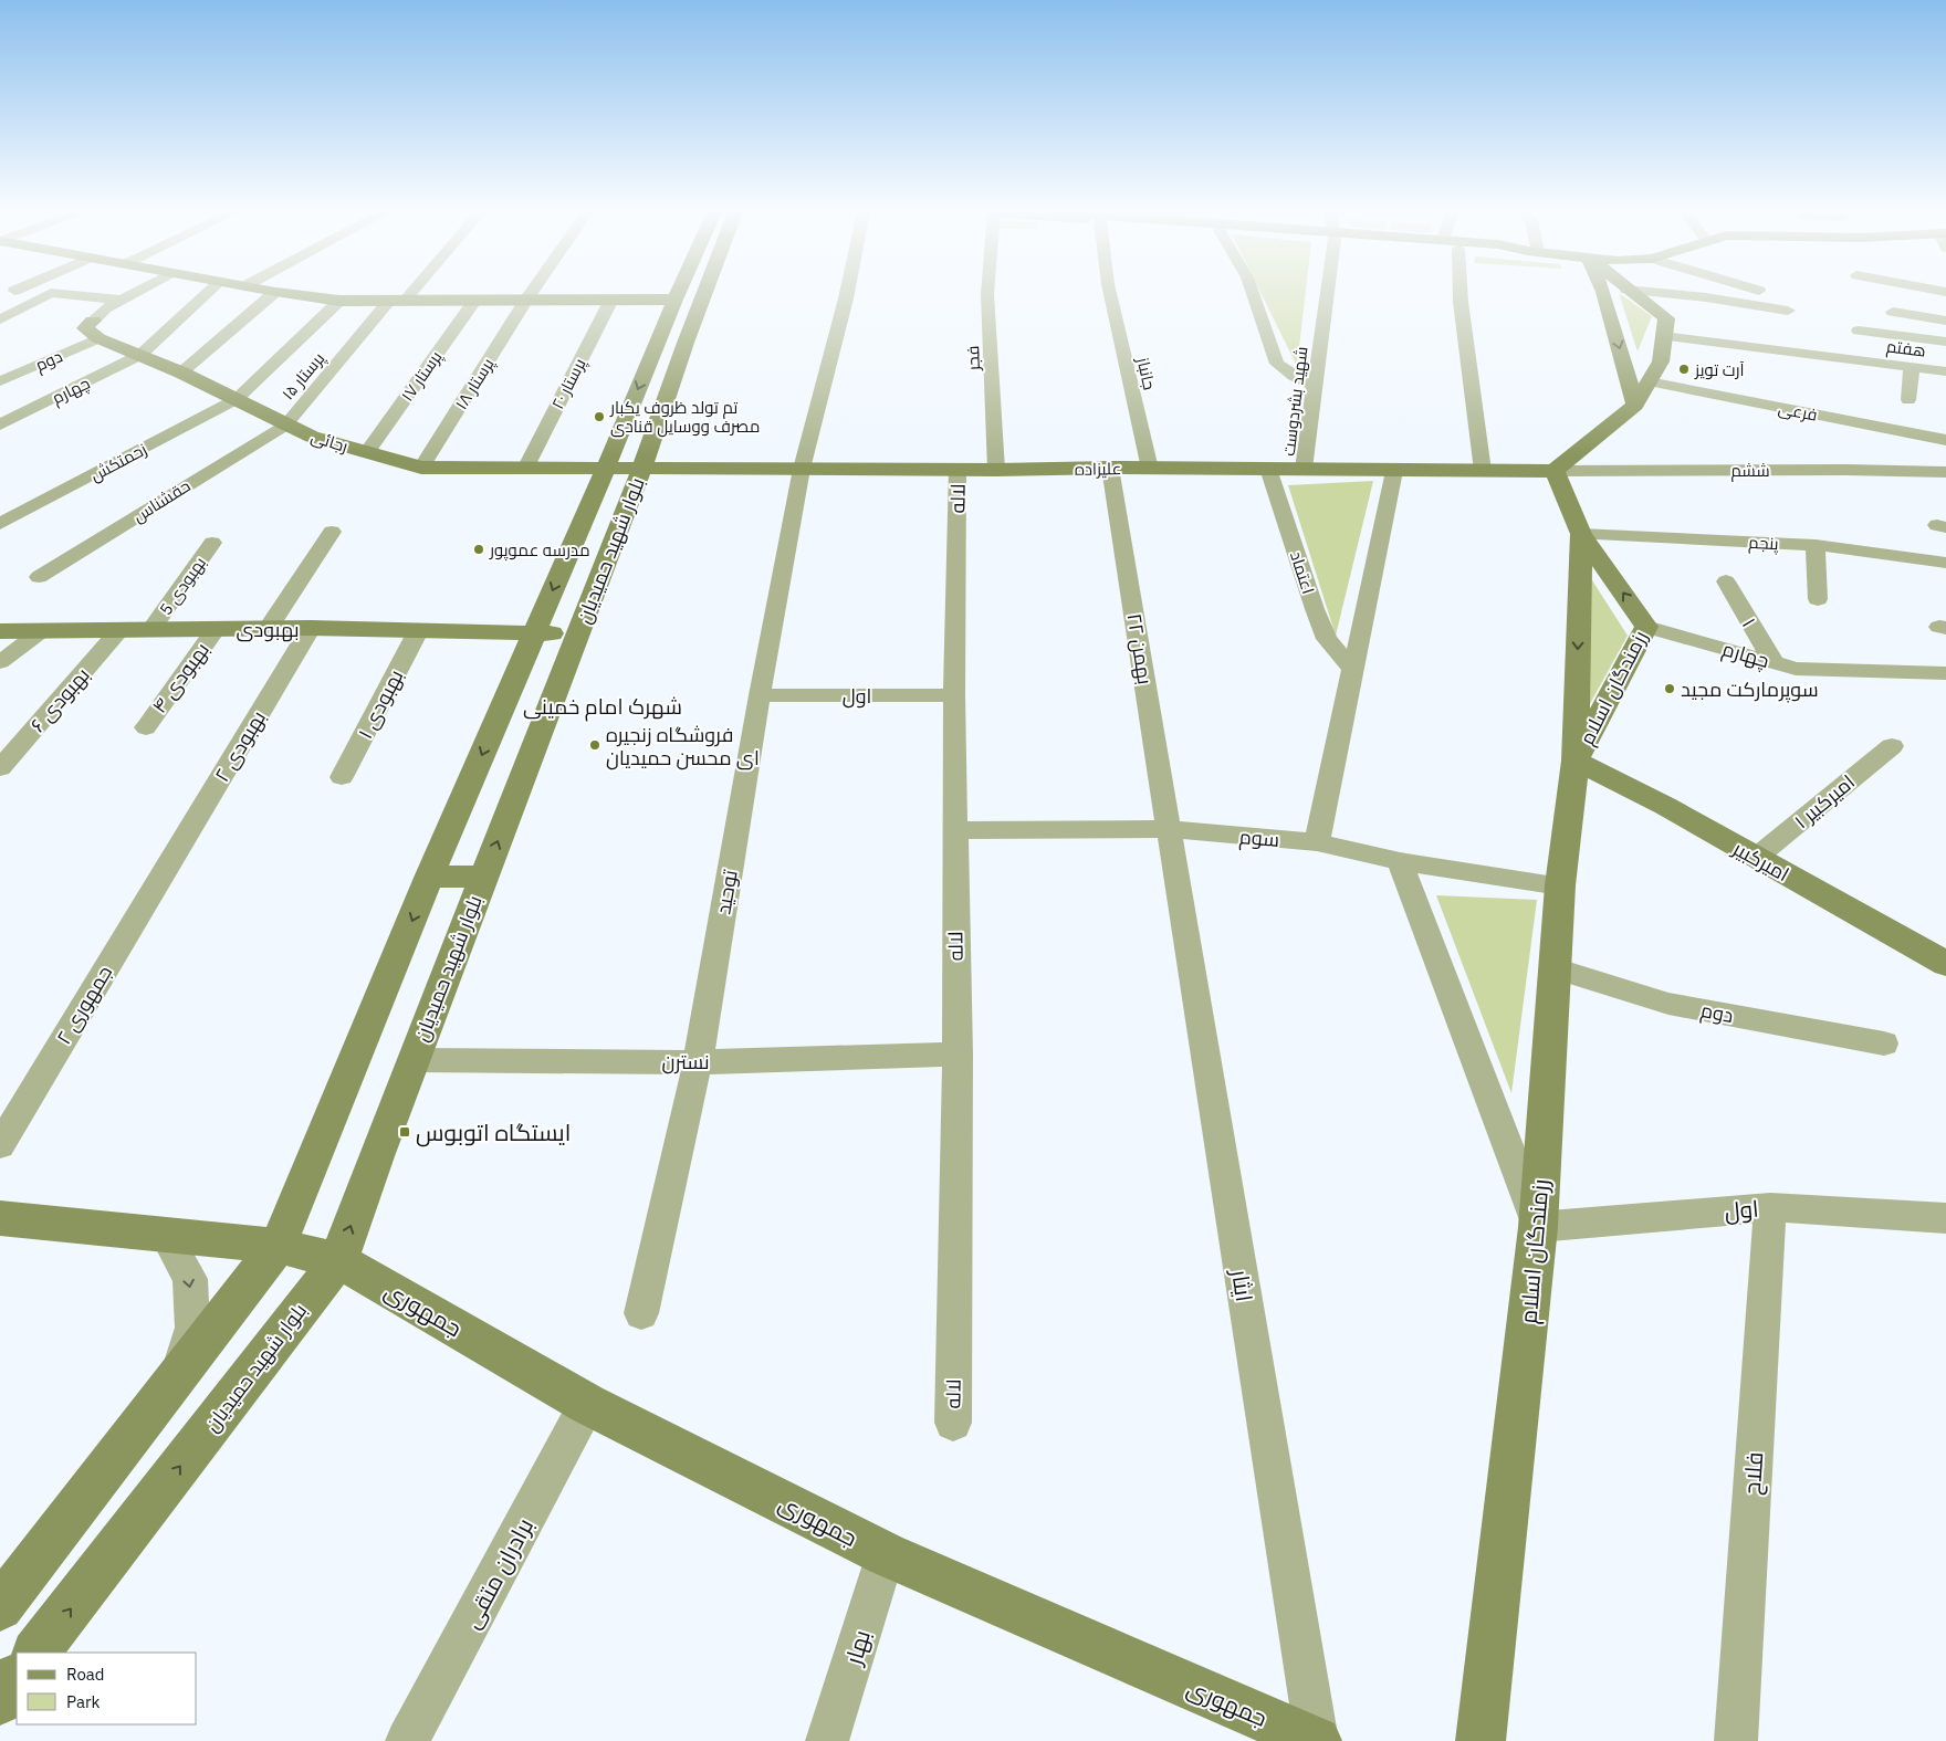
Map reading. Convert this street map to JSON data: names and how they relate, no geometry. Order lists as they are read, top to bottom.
{
  "streets": {
    "street": [
      "هفتم",
      "فجر",
      "دوم",
      "جانباز",
      "پرستار ۱۵",
      "پرستار ۱۷",
      "پرستار ۱۸",
      "پرستار ۲۰",
      "چهارم",
      "شهید بشردوست",
      "فرعی",
      "رجائی",
      "زحمتکش",
      "علیزاده",
      "ششم",
      "لاله",
      "حقشناس",
      "پنجم",
      "بلوار شهید حمیدیان",
      "اعتماد",
      "بهبودی 5",
      "۱",
      "بهبودی",
      "۲۲ بهمن",
      "بهبودی ۴",
      "رزمندگان اسلام",
      "اول",
      "بهبودی ۶",
      "بهبودی ۱",
      "بهبودی ۲",
      "امیرکبیر ۱",
      "سوم",
      "امیرکبیر",
      "توحید",
      "جمهوری ۲",
      "نسترن",
      "ایثار",
      "جمهوری",
      "فلاح",
      "برادران متقی",
      "بهار"
    ]
  },
  "crossings": [
    ["فجر", "علیزاده"],
    ["دوم", "رجائی"],
    ["دوم", "رزمندگان اسلام"],
    ["جانباز", "علیزاده"],
    ["پرستار ۱۵", "رجائی"],
    ["پرستار ۱۵", "حقشناس"],
    ["پرستار ۱۷", "رجائی"],
    ["پرستار ۱۸", "رجائی"],
    ["پرستار ۲۰", "رجائی"],
    ["چهارم", "رجائی"],
    ["چهارم", "۱"],
    ["چهارم", "رزمندگان اسلام"],
    ["شهید بشردوست", "علیزاده"],
    ["رجائی", "زحمتکش"],
    ["رجائی", "علیزاده"],
    ["رجائی", "حقشناس"],
    ["رجائی", "بلوار شهید حمیدیان"],
    ["علیزاده", "ششم"],
    ["علیزاده", "لاله"],
    ["علیزاده", "بلوار شهید حمیدیان"],
    ["علیزاده", "اعتماد"],
    ["علیزاده", "۲۲ بهمن"],
    ["علیزاده", "رزمندگان اسلام"],
    ["علیزاده", "توحید"],
    ["ششم", "رزمندگان اسلام"],
    ["لاله", "اول"],
    ["لاله", "سوم"],
    ["لاله", "نسترن"],
    ["پنجم", "رزمندگان اسلام"],
    ["بلوار شهید حمیدیان", "بهبودی"],
    ["بلوار شهید حمیدیان", "نسترن"],
    ["بلوار شهید حمیدیان", "جمهوری"],
    ["بهبودی 5", "بهبودی"],
    ["بهبودی", "بهبودی ۴"],
    ["بهبودی", "بهبودی ۶"],
    ["بهبودی", "بهبودی ۱"],
    ["بهبودی", "بهبودی ۲"],
    ["۲۲ بهمن", "سوم"],
    ["۲۲ بهمن", "ایثار"],
    ["رزمندگان اسلام", "اول"],
    ["رزمندگان اسلام", "سوم"],
    ["رزمندگان اسلام", "امیرکبیر"],
    ["اول", "توحید"],
    ["اول", "فلاح"],
    ["بهبودی ۲", "جمهوری ۲"],
    ["امیرکبیر ۱", "امیرکبیر"],
    ["سوم", "ایثار"],
    ["توحید", "نسترن"],
    ["ایثار", "جمهوری"],
    ["جمهوری", "برادران متقی"],
    ["جمهوری", "بهار"]
  ],
  "districts": ["شهرک امام خمینی"],
  "places": {
    "other": [
      "آرت تویز",
      "تم تولد ظروف یکبار مصرف ووسایل قنادی",
      "مدرسه عموپور",
      "سوپرمارکت مجید",
      "فروشگاه زنجیره ای محسن حمیدیان"
    ],
    "transit": ["ایستگاه اتوبوس"]
  },
  "legend": ["Road", "Park"]
}
